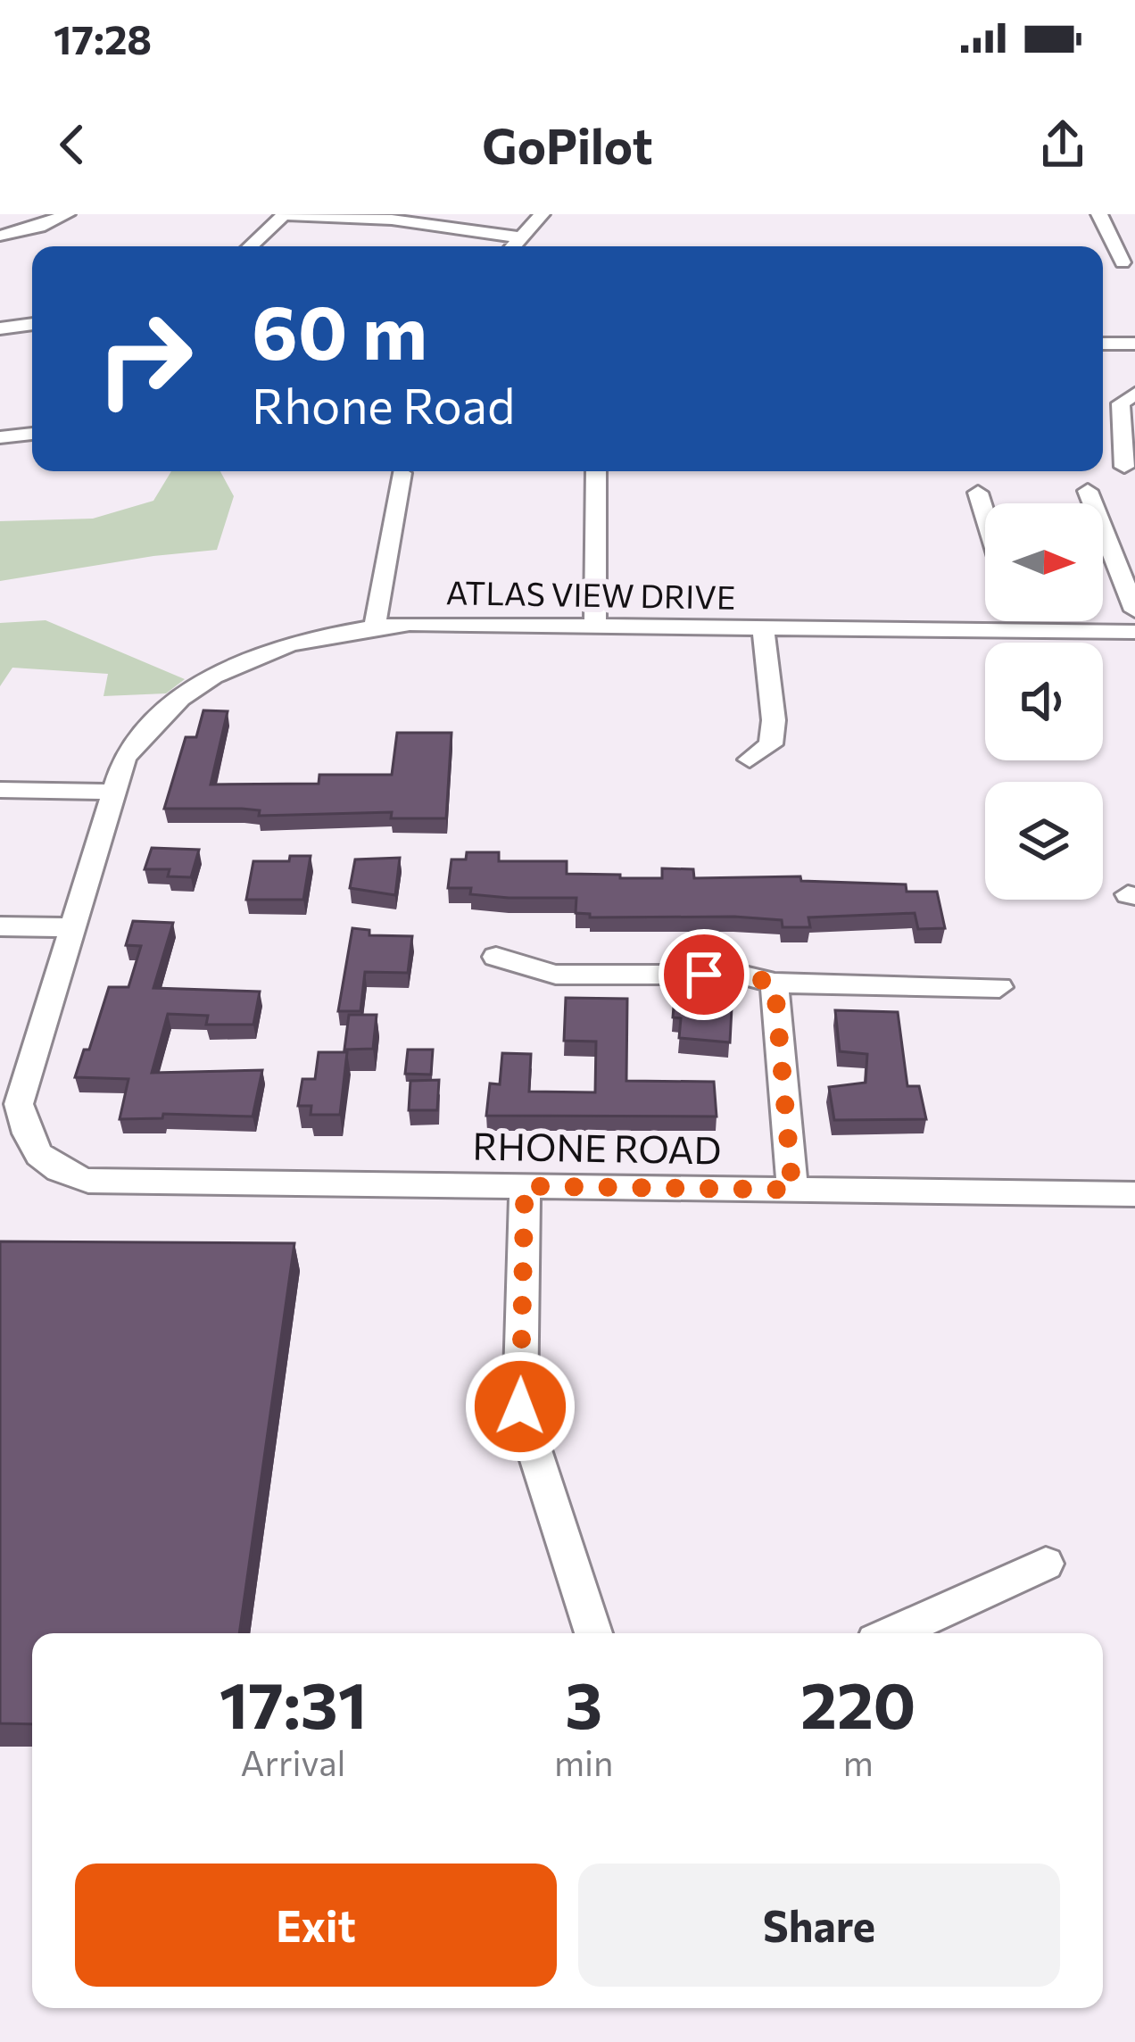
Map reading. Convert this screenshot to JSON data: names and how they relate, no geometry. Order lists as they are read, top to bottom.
{
  "streets": {
    "street": ["ATLAS VIEW DRIVE", "RHONE ROAD"]
  },
  "crossings": [
    ["ATLAS VIEW DRIVE", "RHONE ROAD"]
  ],
  "north": "right",
  "page": {
    "status": "17:28",
    "header": "GoPilot",
    "turn": ["60 m", "Rhone Road"],
    "eta": [
      "17:31",
      "Arrival",
      "3",
      "min",
      "220",
      "m"
    ],
    "buttons": ["Exit", "Share"]
  }
}
